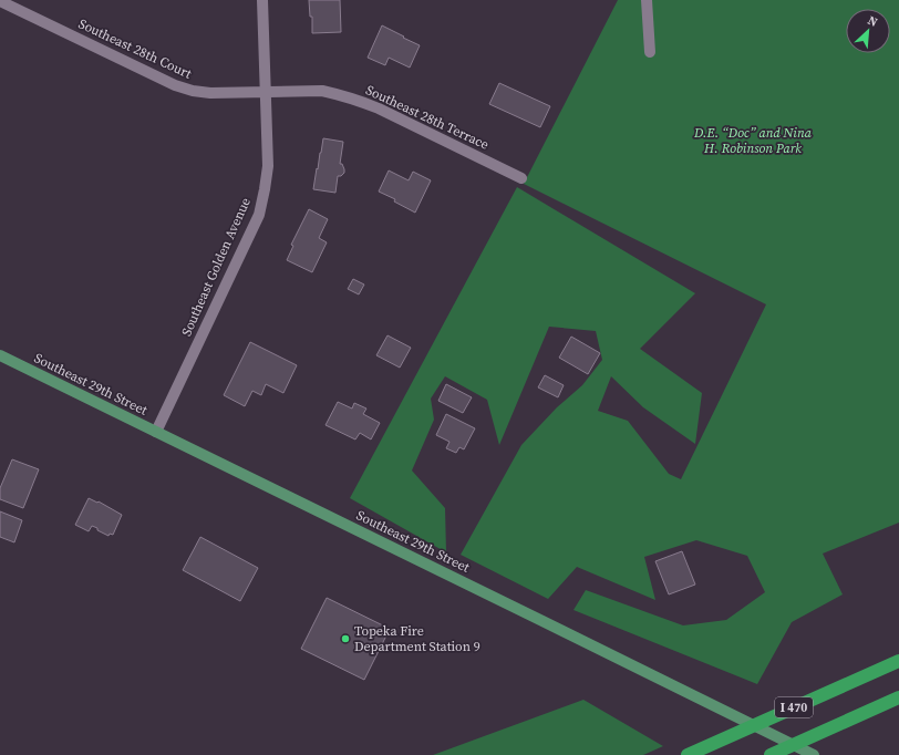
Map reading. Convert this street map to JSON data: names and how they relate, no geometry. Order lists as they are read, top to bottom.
{
  "streets": {
    "highway": ["I 470"],
    "main road": ["Southeast 29th Street"],
    "street": ["Southeast 28th Court", "Southeast 28th Terrace", "Southeast Golden Avenue"]
  },
  "crossings": [
    ["Southeast 28th Court", "Southeast 28th Terrace"],
    ["Southeast 28th Court", "Southeast Golden Avenue"],
    ["Southeast 28th Terrace", "Southeast Golden Avenue"],
    ["Southeast Golden Avenue", "Southeast 29th Street"]
  ],
  "parks": ["D.E. “Doc” and Nina H. Robinson Park"],
  "places": ["Topeka Fire Department Station 9"],
  "north": "top right"
}
